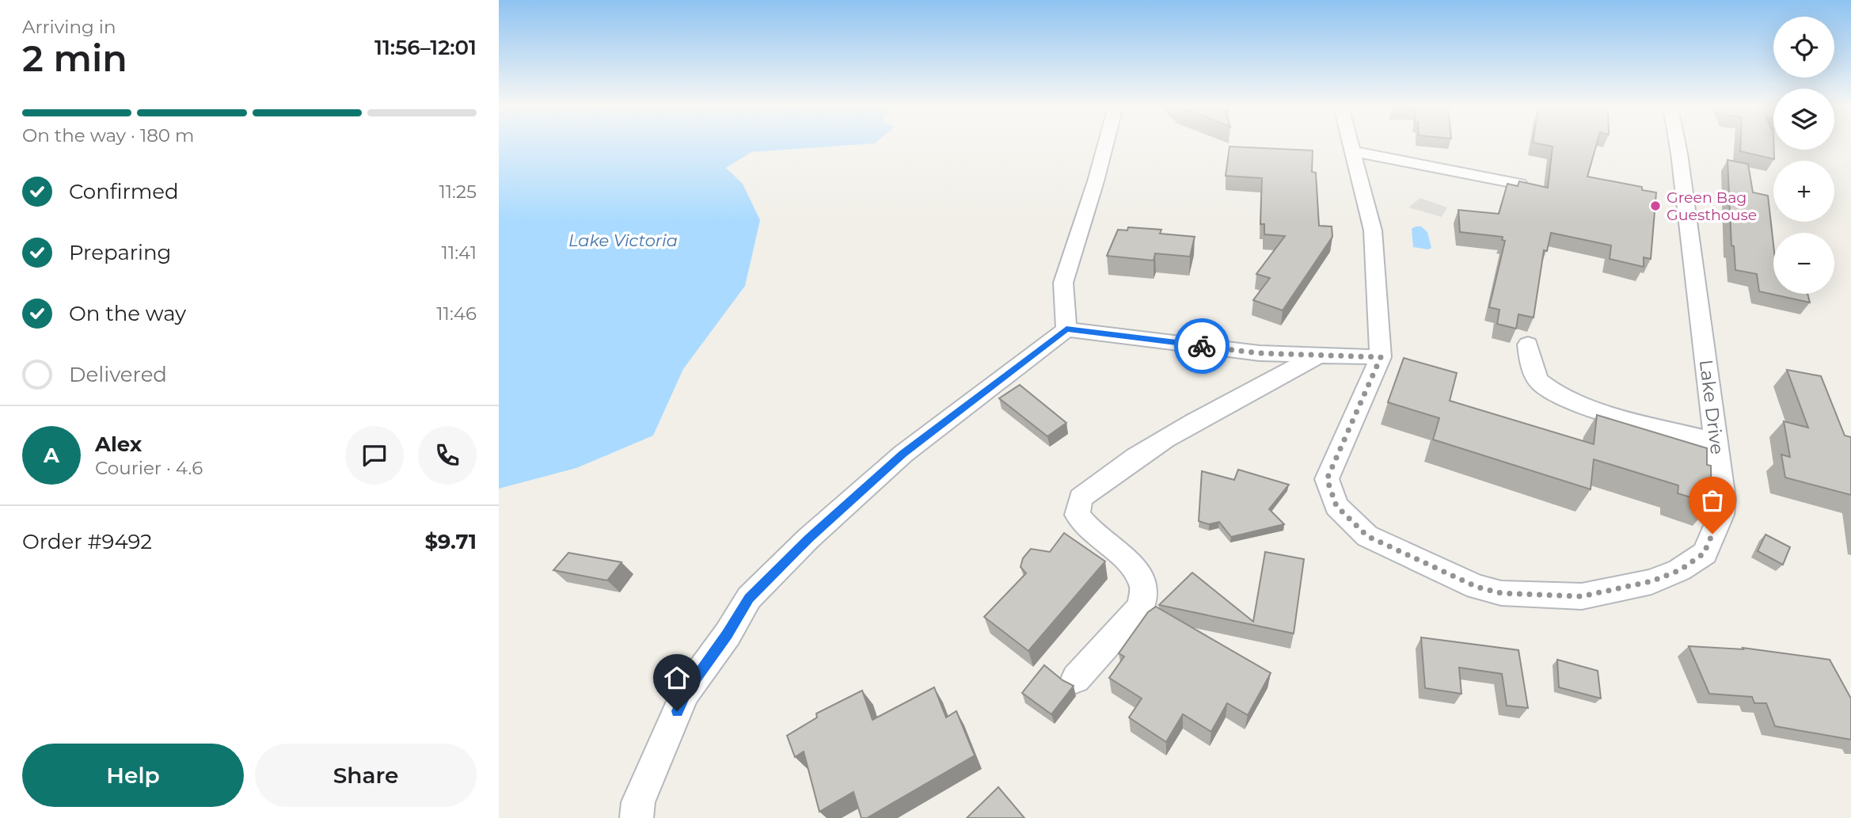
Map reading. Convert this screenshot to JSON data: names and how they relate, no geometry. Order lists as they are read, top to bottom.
{
  "streets": {
    "street": ["Lake Drive"]
  },
  "water": ["Lake Victoria"],
  "places": ["Green Bag Guesthouse"],
  "page": {
    "heading": ["2 min", "Arriving in", "11:56–12:01"],
    "panel": [
      "Alex",
      "Courier · 4.6",
      "Order #9492",
      "$9.71"
    ],
    "map_buttons": ["+", "−"],
    "bar": "On the way · 180 m",
    "list": [
      ["Confirmed", "11:25"],
      ["Preparing", "11:41"],
      ["On the way", "11:46"],
      "Delivered"
    ],
    "round": "A",
    "buttons": ["Help", "Share"]
  }
}
